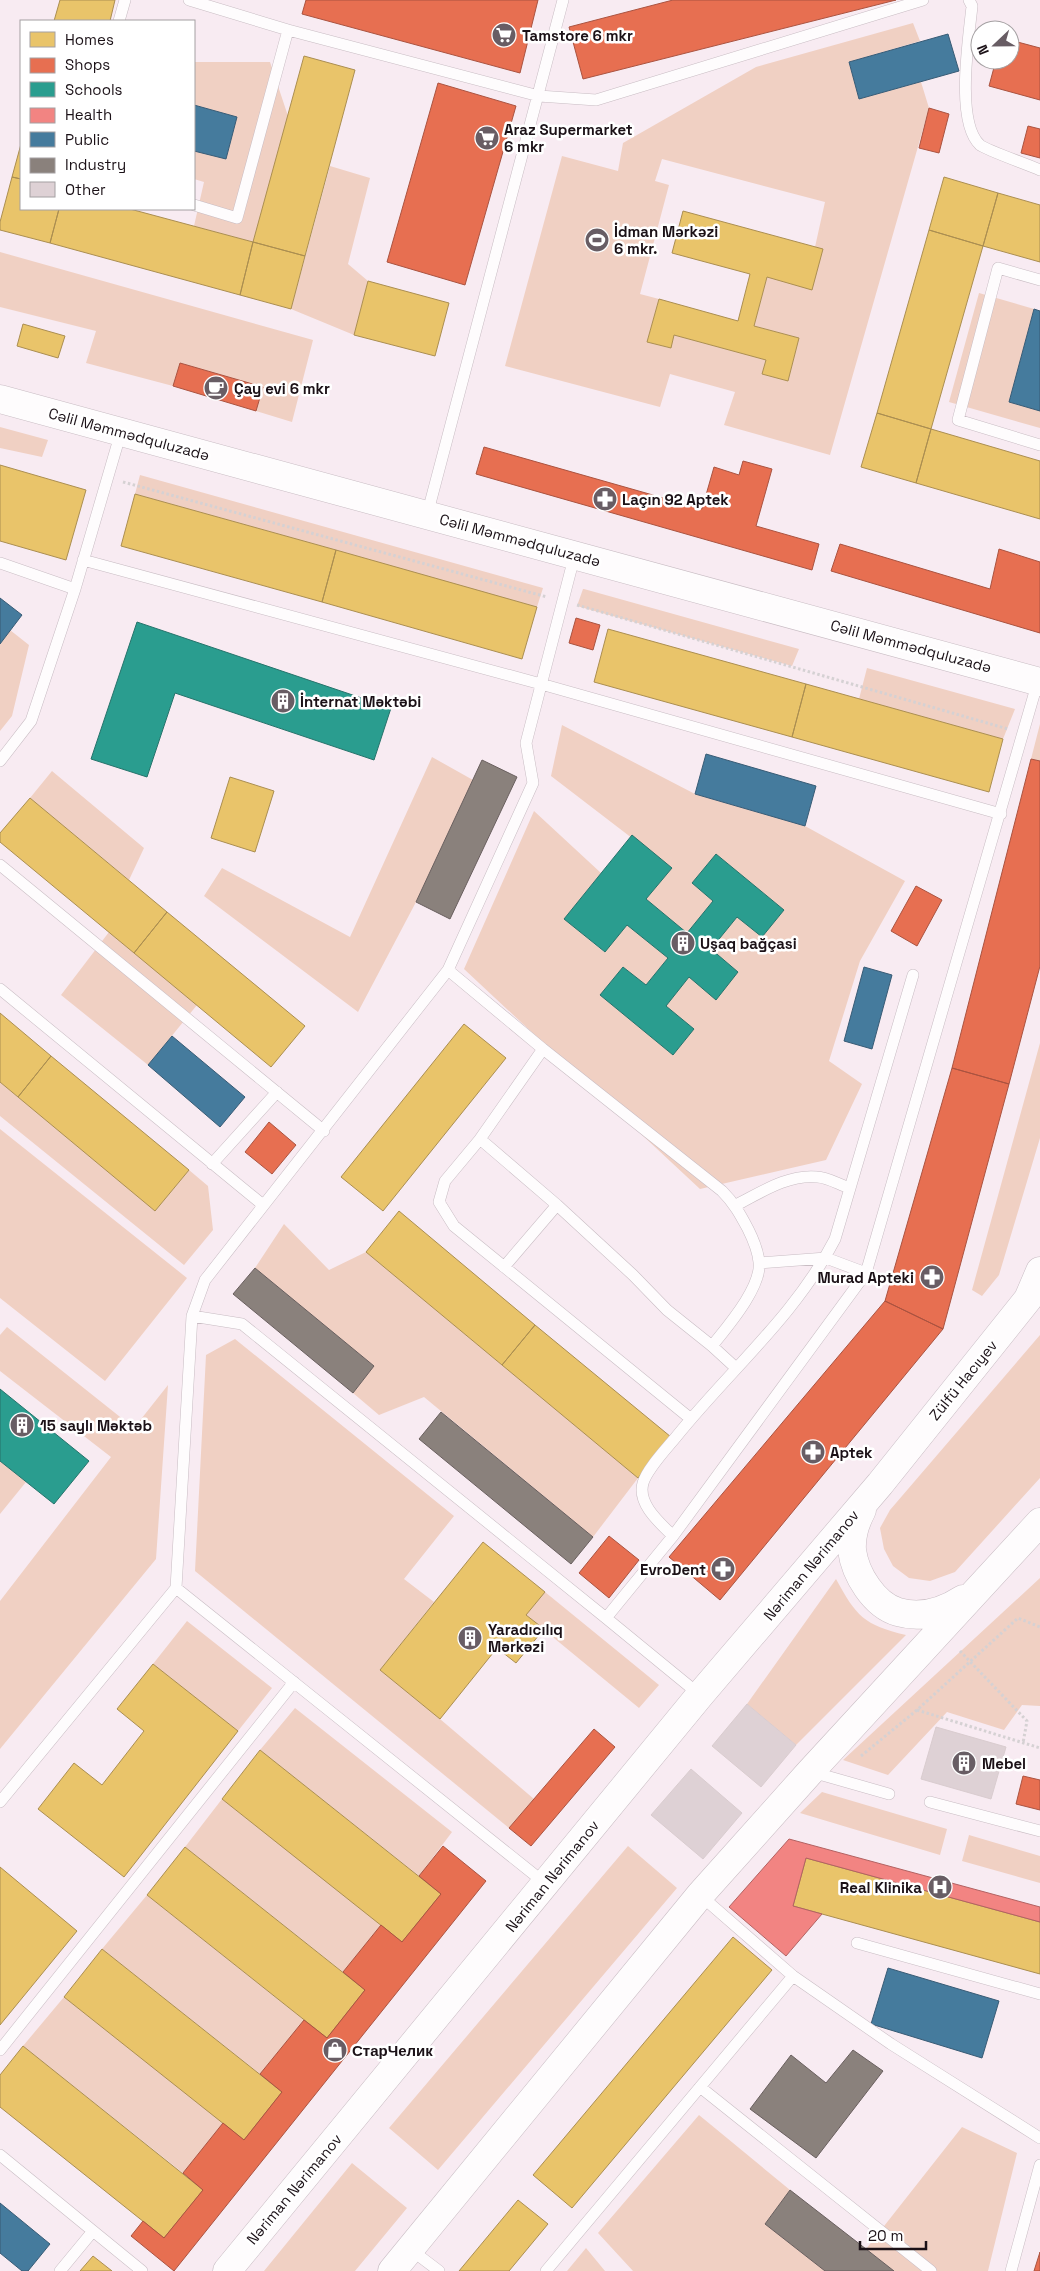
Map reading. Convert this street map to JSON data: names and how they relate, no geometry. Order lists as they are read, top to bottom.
{
  "streets": {
    "main road": ["Cəlil Məmmədquluzadə", "Zülfü Hacıyev", "Nəriman Nərimanov"]
  },
  "crossings": [
    ["Zülfü Hacıyev", "Nəriman Nərimanov"]
  ],
  "places": {
    "supermarket": ["Tamstore 6 mkr", "Araz Supermarket 6 mkr"],
    "sports": ["İdman Mәrkәzi 6 mkr."],
    "cafe": ["Çay evi 6 mkr"],
    "pharmacy": [
      "Laçın 92 Aptek",
      "Murad Apteki",
      "Aptek",
      "EvroDent"
    ],
    "building": [
      "İnternat Məktəbi",
      "Uşaq bağçasi",
      "15 saylı Məktəb",
      "Yaradıcılıq Mərkəzi",
      "Mebel"
    ],
    "hospital": ["Real Klinika"],
    "shop": ["СтарЧелик"]
  },
  "legend": [
    "Homes",
    "Shops",
    "Schools",
    "Health",
    "Public",
    "Industry",
    "Other"
  ],
  "scale_bar": "20 m",
  "north": "left"
}
